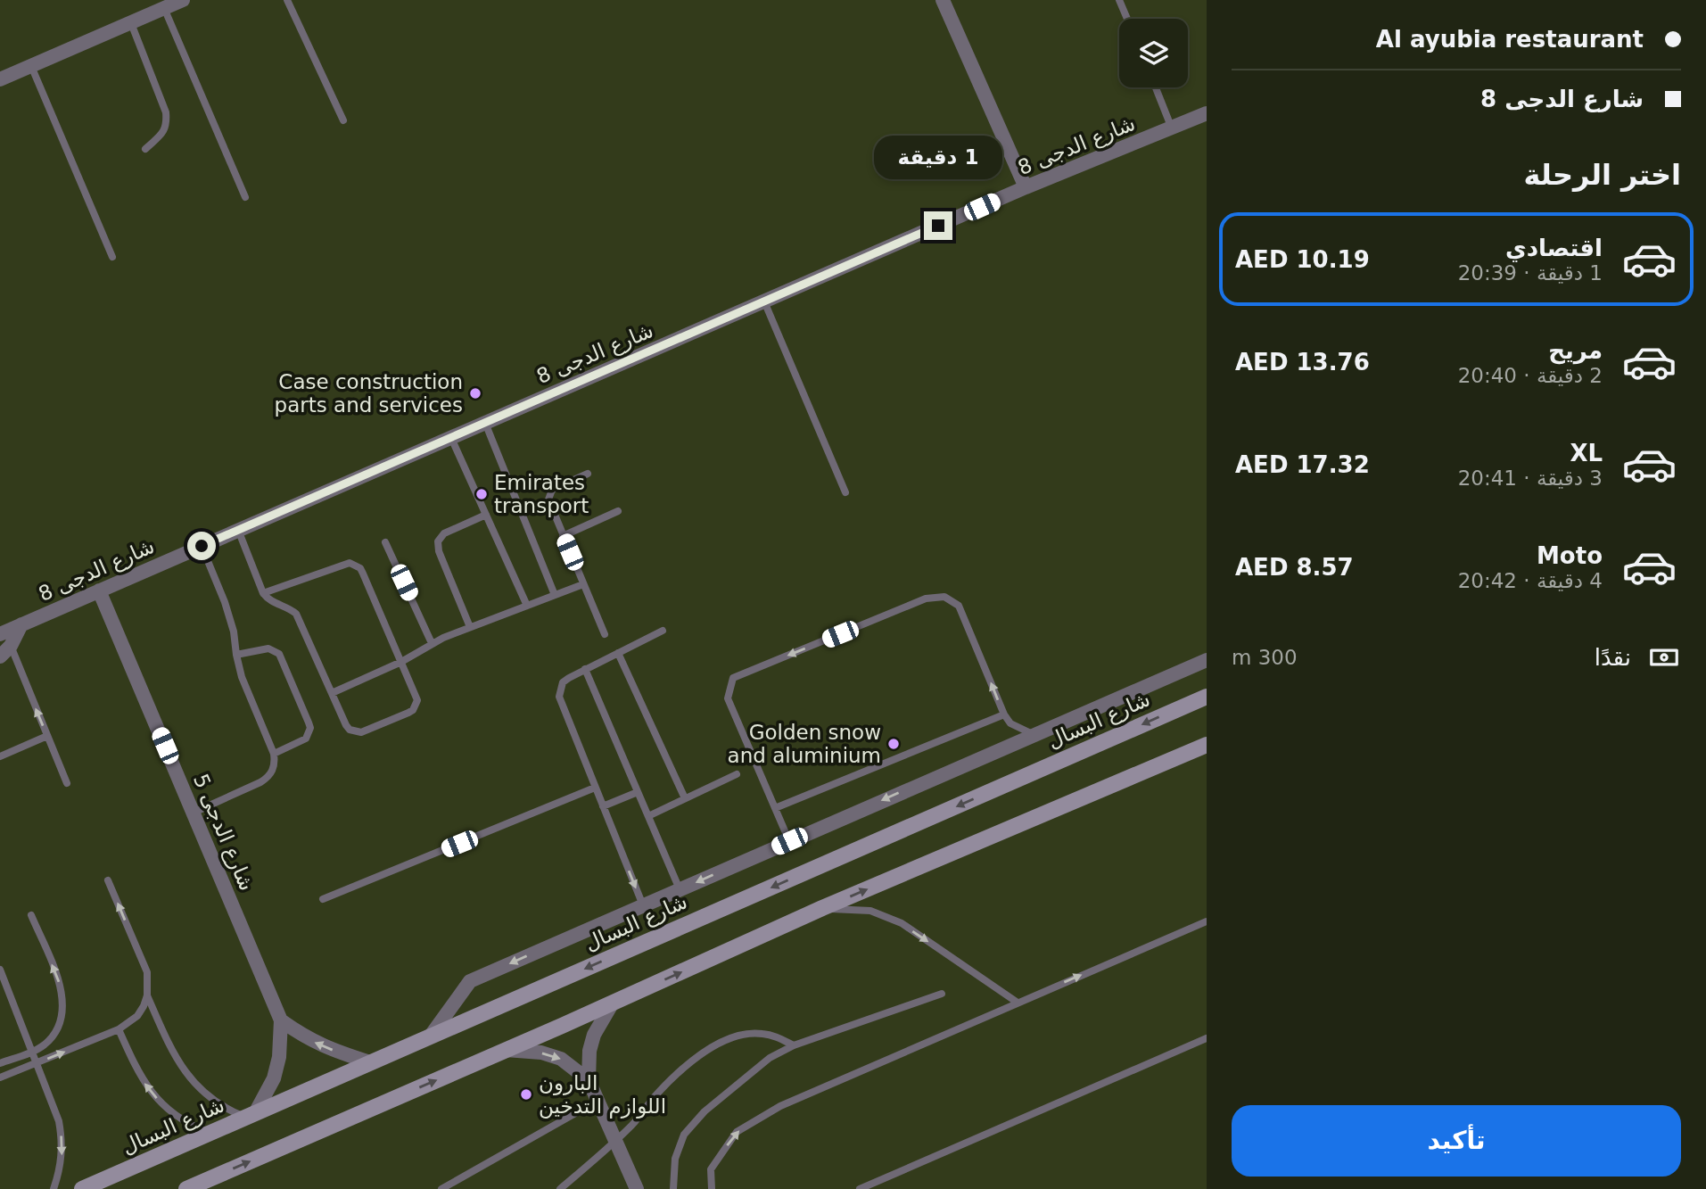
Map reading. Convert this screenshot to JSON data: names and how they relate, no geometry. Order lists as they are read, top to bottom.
{
  "streets": {
    "street": ["شارع الدجى 8", "شارع البسال", "شارع الدجى 5"]
  },
  "crossings": [
    ["شارع الدجى 8", "شارع الدجى 5"],
    ["شارع البسال", "شارع الدجى 5"]
  ],
  "places": [
    "Case construction parts and services",
    "Emirates transport",
    "Golden snow and aluminium",
    "البارون اللوازم التدخين"
  ],
  "page": {
    "banner": ["Al ayubia restaurant", "شارع الدجى 8"],
    "bubble": "1 دقيقة",
    "heading": "اختر الرحلة",
    "list": [
      {
        "name": "اقتصادي",
        "note": "1 دقيقة · 20:39",
        "value": "AED 10.19"
      },
      {
        "name": "مريح",
        "note": "2 دقيقة · 20:40",
        "value": "AED 13.76"
      },
      {
        "name": "XL",
        "note": "3 دقيقة · 20:41",
        "value": "AED 17.32"
      },
      {
        "name": "Moto",
        "note": "4 دقيقة · 20:42",
        "value": "AED 8.57"
      }
    ],
    "pay": ["نقدًا", "300 m"],
    "buttons": "تأكيد"
  }
}
